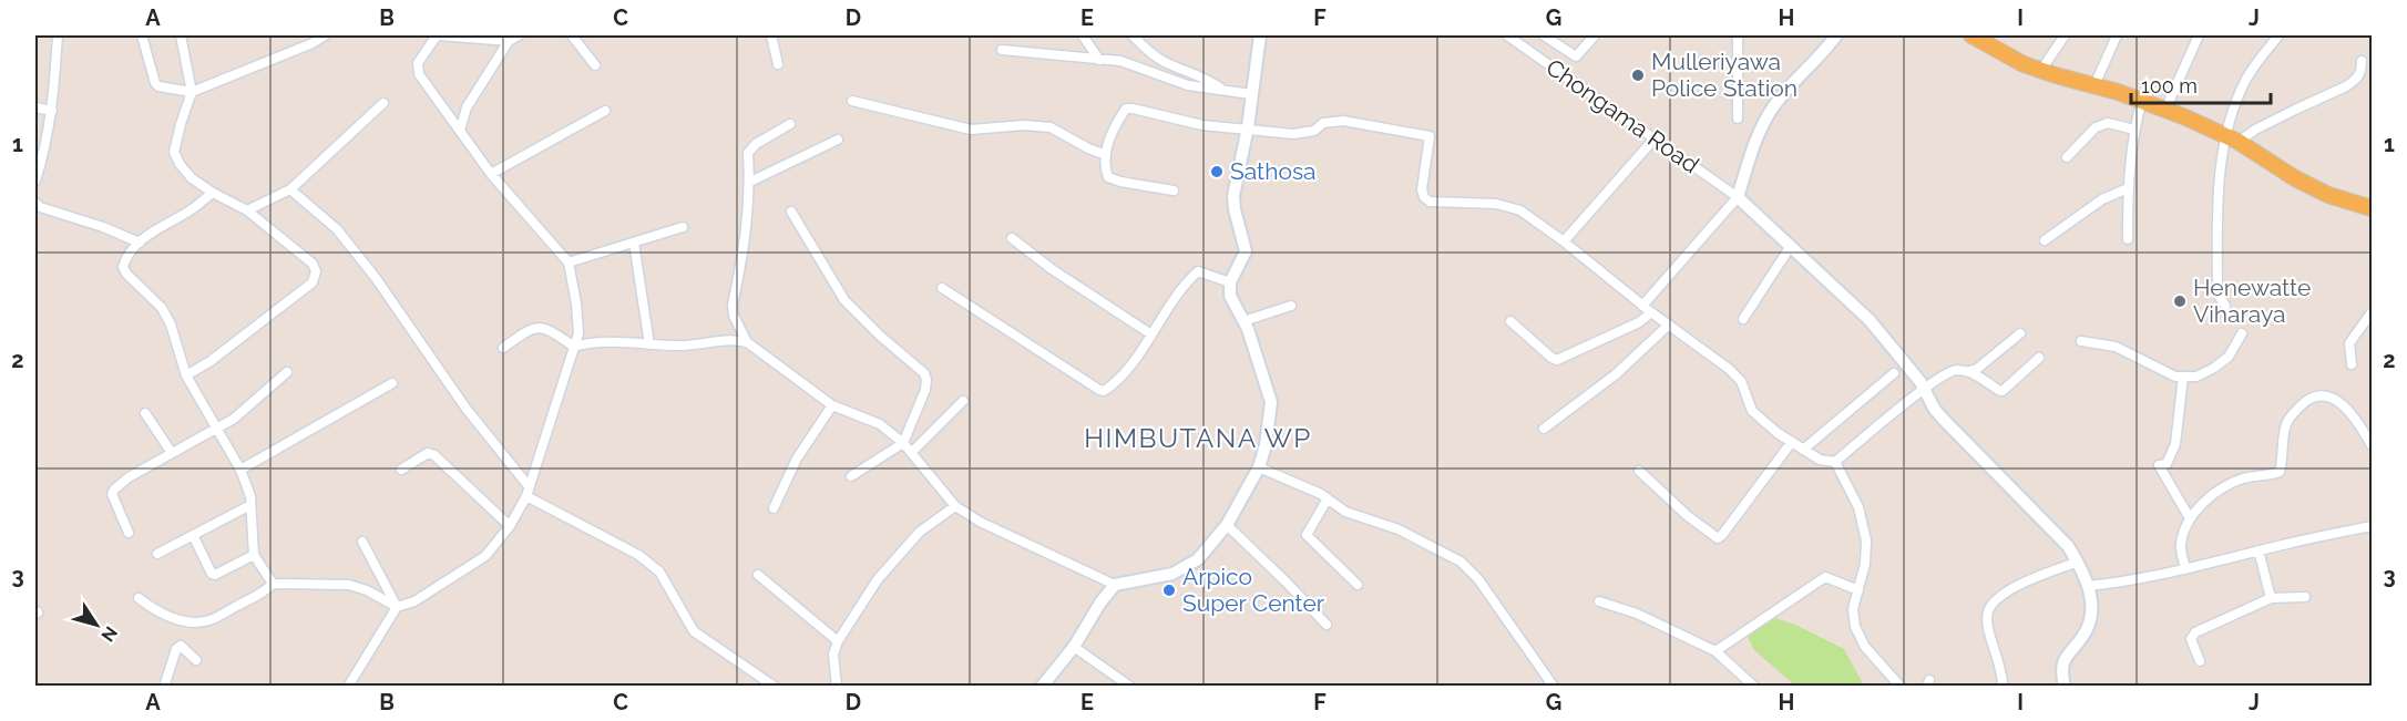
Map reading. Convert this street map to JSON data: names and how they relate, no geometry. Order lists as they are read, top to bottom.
{
  "streets": {
    "street": ["Chongama Road"]
  },
  "districts": ["HIMBUTANA WP"],
  "places": [
    "Mulleriyawa Police Station",
    "Sathosa",
    "Henewatte Viharaya",
    "Arpico Super Center"
  ],
  "scale_bar": "100 m",
  "north": "bottom right",
  "grid": {
    "columns": [
      "A",
      "B",
      "C",
      "D",
      "E",
      "F",
      "G",
      "H",
      "I",
      "J"
    ],
    "rows": ["1", "2", "3"]
  }
}
